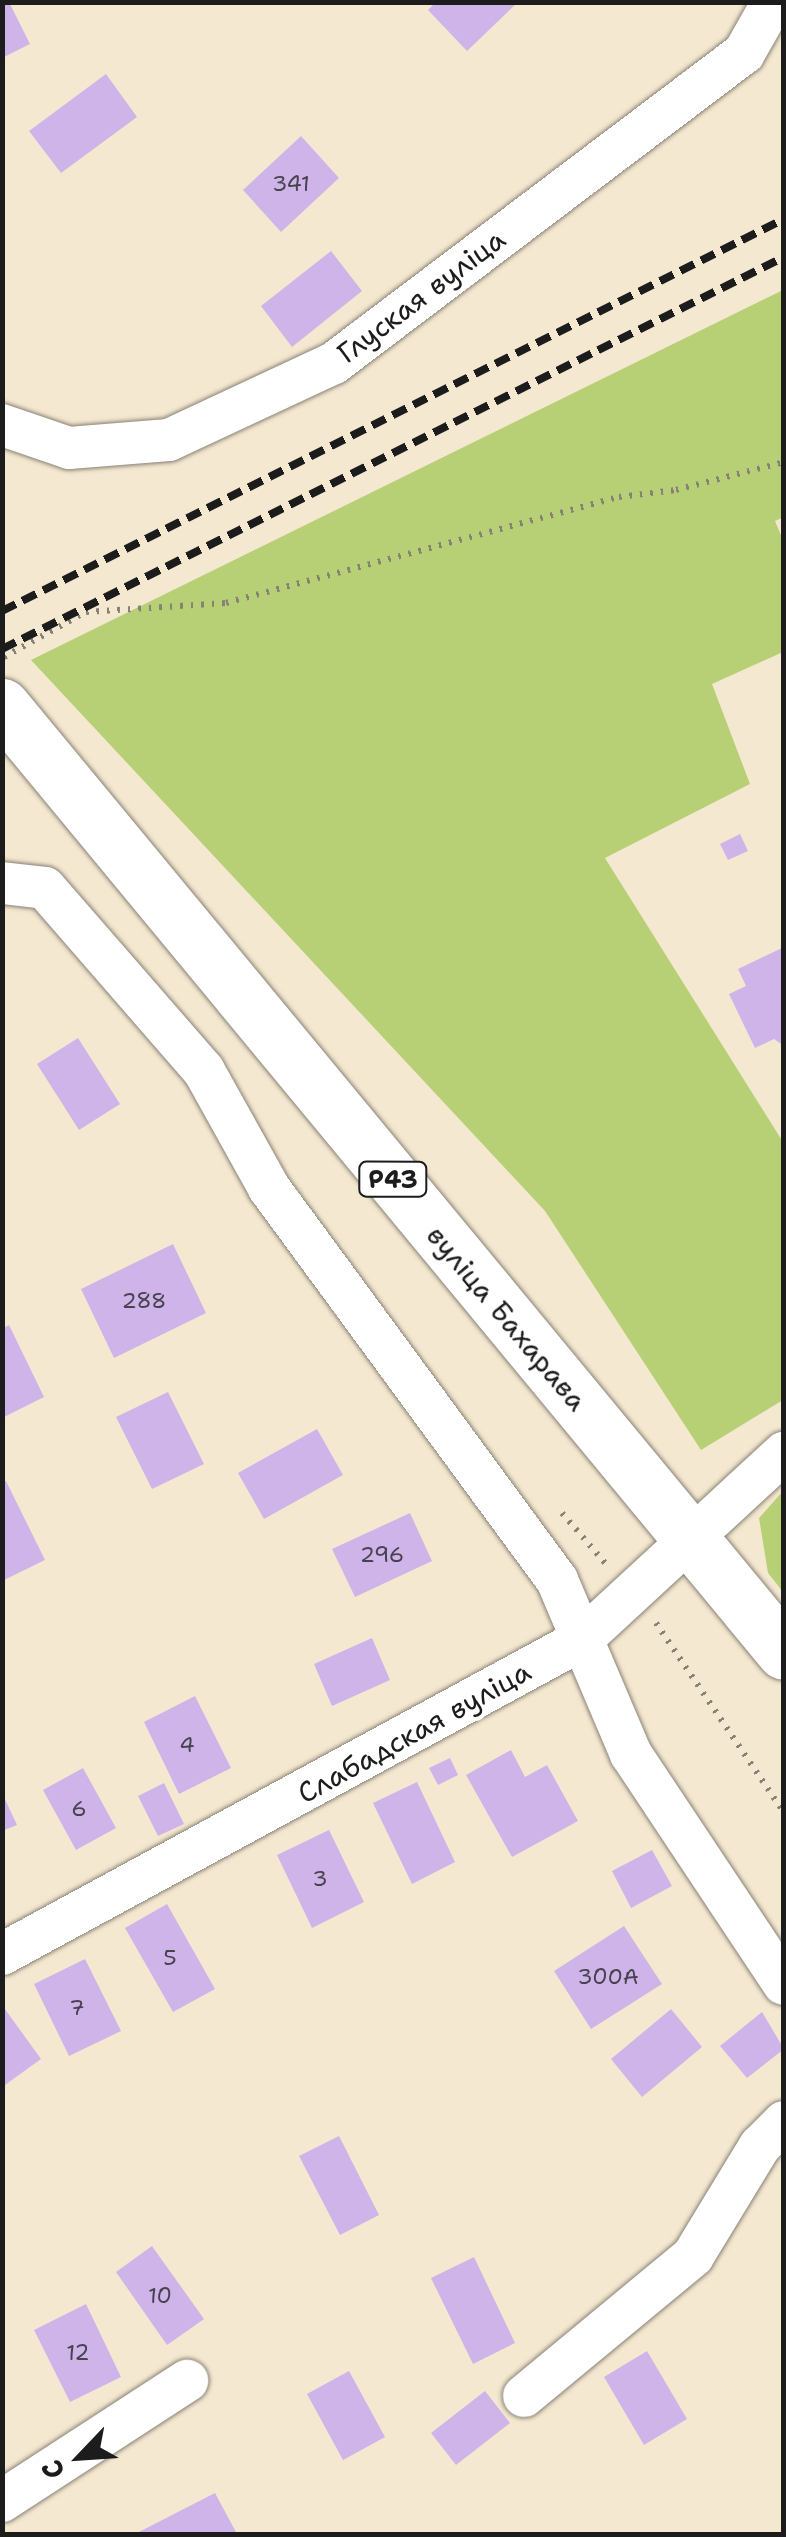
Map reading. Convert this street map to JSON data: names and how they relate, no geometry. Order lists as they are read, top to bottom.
{
  "streets": {
    "main road": ["Р43", "вуліца Бахарава"],
    "street": ["Глуская вуліца", "Слабадская вуліца"]
  },
  "crossings": [
    ["вуліца Бахарава", "Слабадская вуліца"]
  ],
  "house_numbers": [
    "341",
    "288",
    "296",
    "4",
    "6",
    "3",
    "5",
    "300А",
    "7",
    "10",
    "12"
  ],
  "north": "bottom left"
}
